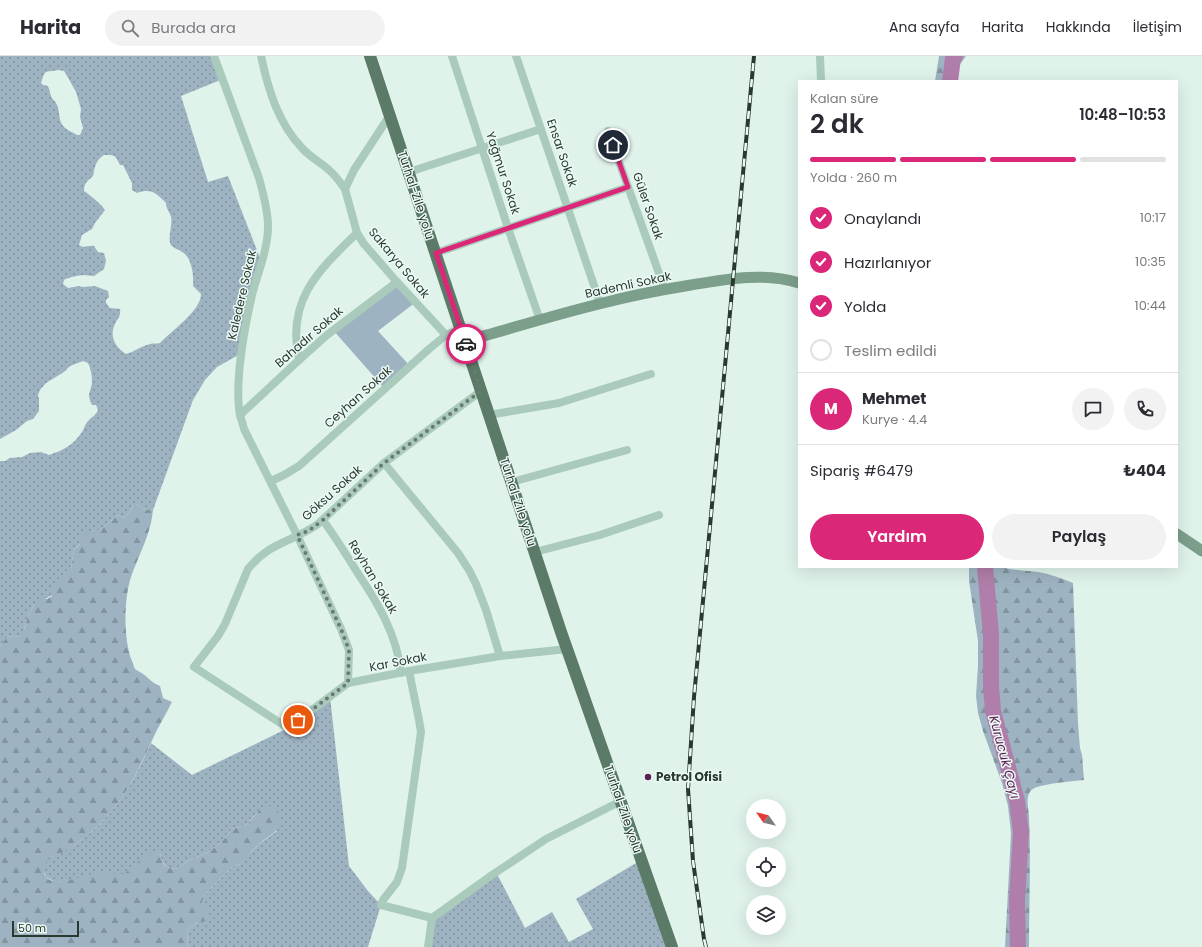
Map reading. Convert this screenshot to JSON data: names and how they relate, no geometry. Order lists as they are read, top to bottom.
{
  "streets": {
    "main road": ["Turhal-Zile yolu"],
    "street": [
      "Ensar Sokak",
      "Yağmur Sokak",
      "Güler Sokak",
      "Sakarya Sokak",
      "Bademli Sokak",
      "Kaledere Sokak",
      "Bahadır Sokak",
      "Ceyhan Sokak",
      "Göksu Sokak",
      "Reyhan Sokak",
      "Kar Sokak"
    ]
  },
  "crossings": [
    ["Ensar Sokak", "Bademli Sokak"],
    ["Yağmur Sokak", "Bademli Sokak"],
    ["Turhal-Zile yolu", "Bademli Sokak"],
    ["Turhal-Zile yolu", "Ceyhan Sokak"],
    ["Turhal-Zile yolu", "Göksu Sokak"],
    ["Turhal-Zile yolu", "Kar Sokak"],
    ["Güler Sokak", "Bademli Sokak"],
    ["Sakarya Sokak", "Bahadır Sokak"],
    ["Sakarya Sokak", "Ceyhan Sokak"],
    ["Kaledere Sokak", "Bahadır Sokak"],
    ["Kaledere Sokak", "Ceyhan Sokak"],
    ["Kaledere Sokak", "Göksu Sokak"],
    ["Kaledere Sokak", "Kar Sokak"],
    ["Göksu Sokak", "Reyhan Sokak"],
    ["Göksu Sokak", "Kar Sokak"],
    ["Reyhan Sokak", "Kar Sokak"]
  ],
  "water": ["Kurucuk Çayı"],
  "places": ["Petrol Ofisi"],
  "scale_bar": "50 m",
  "north": "top left",
  "page": {
    "header": "Harita",
    "search": "Burada ara",
    "nav": [
      "Ana sayfa",
      "Harita",
      "Hakkında",
      "İletişim"
    ],
    "heading": ["2 dk", "Kalan süre", "10:48–10:53"],
    "panel": [
      "Mehmet",
      "Kurye · 4.4",
      "Sipariş #6479",
      "₺404"
    ],
    "bar": "Yolda · 260 m",
    "list": [
      ["Onaylandı", "10:17"],
      ["Hazırlanıyor", "10:35"],
      ["Yolda", "10:44"],
      "Teslim edildi"
    ],
    "round": "M",
    "buttons": ["Yardım", "Paylaş"],
    "scale": "50 m"
  }
}
